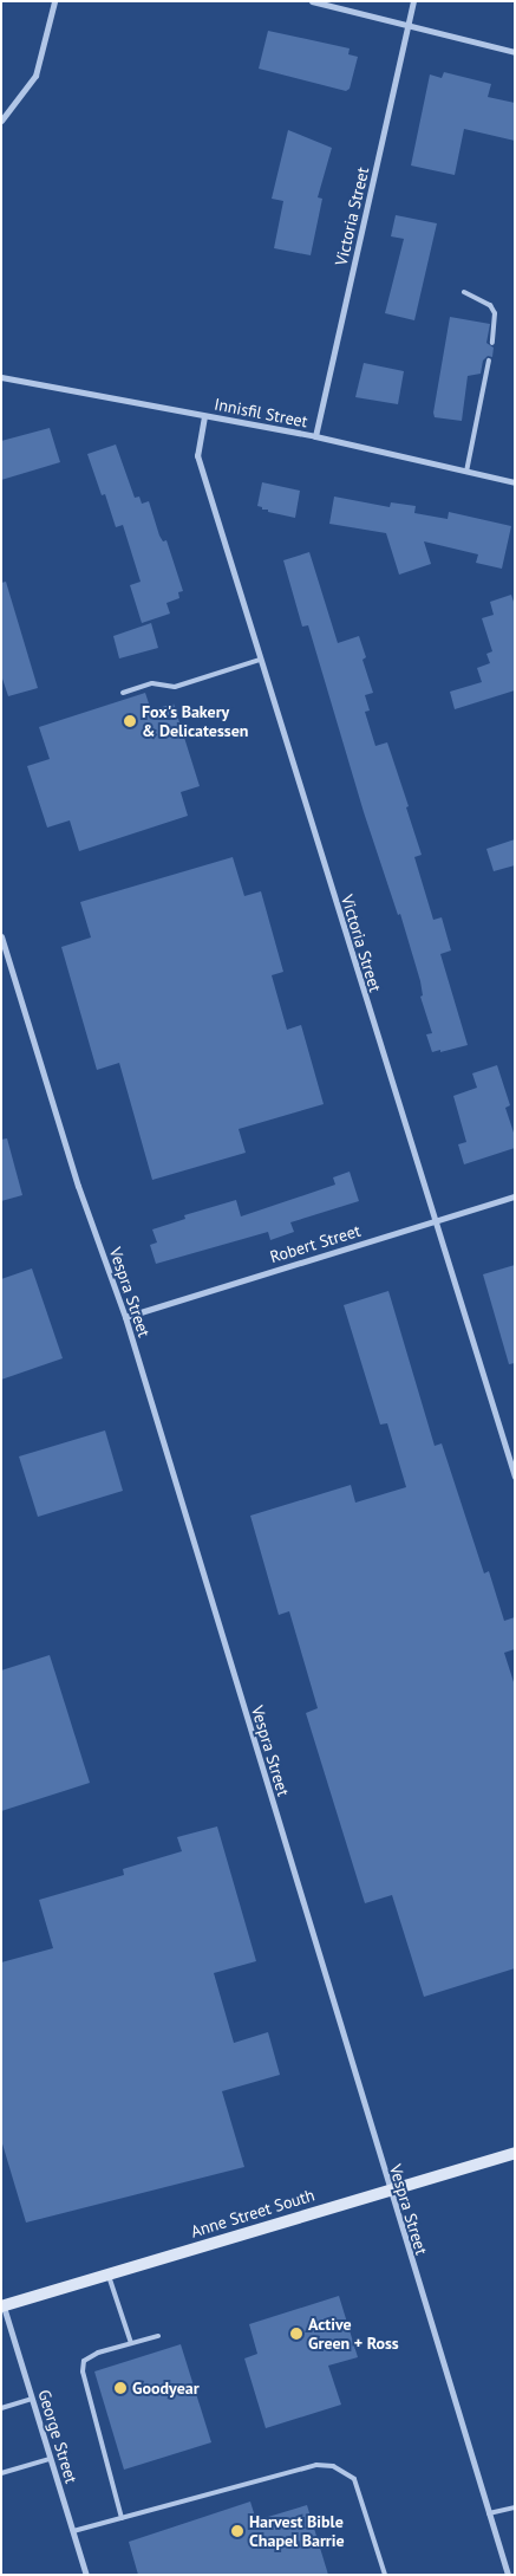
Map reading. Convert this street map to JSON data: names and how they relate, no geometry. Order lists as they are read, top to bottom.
{
  "streets": {
    "street": [
      "Victoria Street",
      "Innisfil Street",
      "Robert Street",
      "Vespra Street",
      "Anne Street South",
      "George Street"
    ]
  },
  "crossings": [
    ["Victoria Street", "Innisfil Street"],
    ["Victoria Street", "Robert Street"],
    ["Robert Street", "Vespra Street"],
    ["Vespra Street", "Anne Street South"],
    ["Anne Street South", "George Street"]
  ],
  "places": [
    "Fox's Bakery & Delicatessen",
    "Active Green + Ross",
    "Goodyear",
    "Harvest Bible Chapel Barrie"
  ]
}
